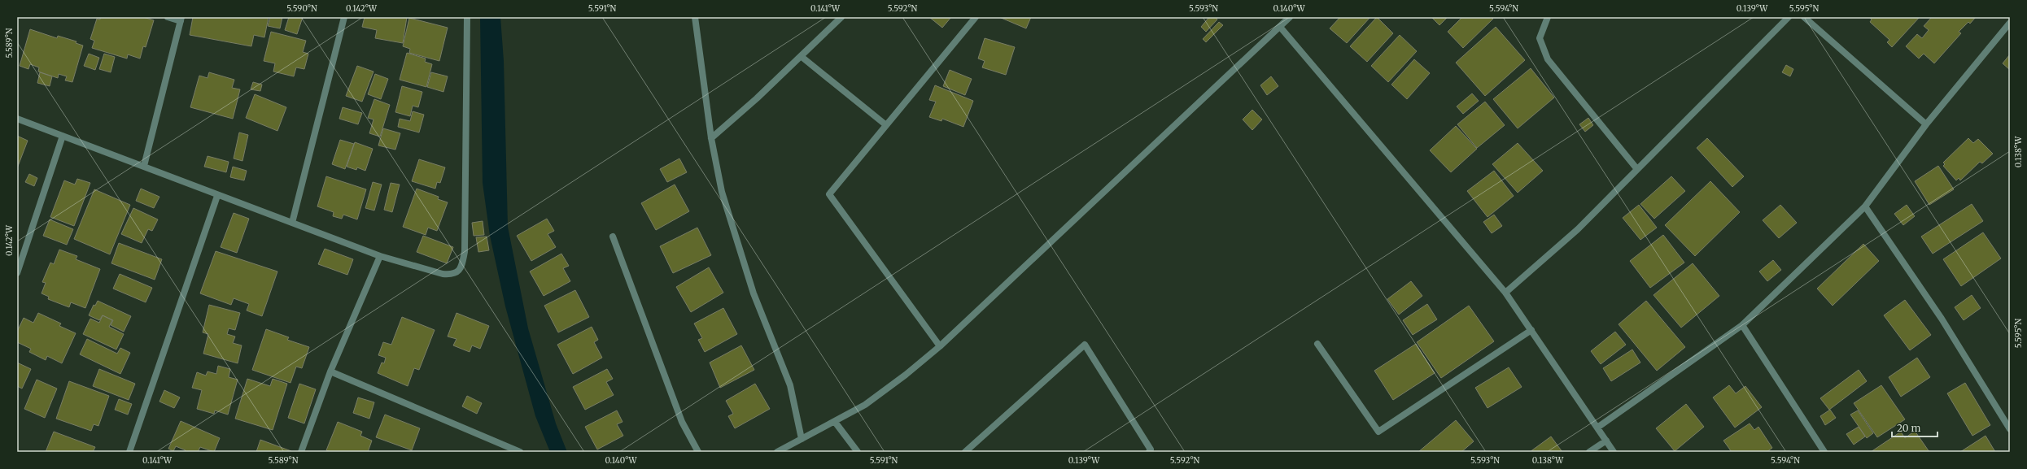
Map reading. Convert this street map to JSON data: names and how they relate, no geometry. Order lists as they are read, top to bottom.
{
  "scale_bar": "20 m",
  "coordinates": [
    "5.590°N",
    "0.142°W",
    "5.591°N",
    "0.141°W",
    "5.592°N",
    "5.593°N",
    "0.140°W",
    "5.594°N",
    "0.139°W",
    "5.595°N",
    "5.589°N",
    "0.138°W"
  ]
}
